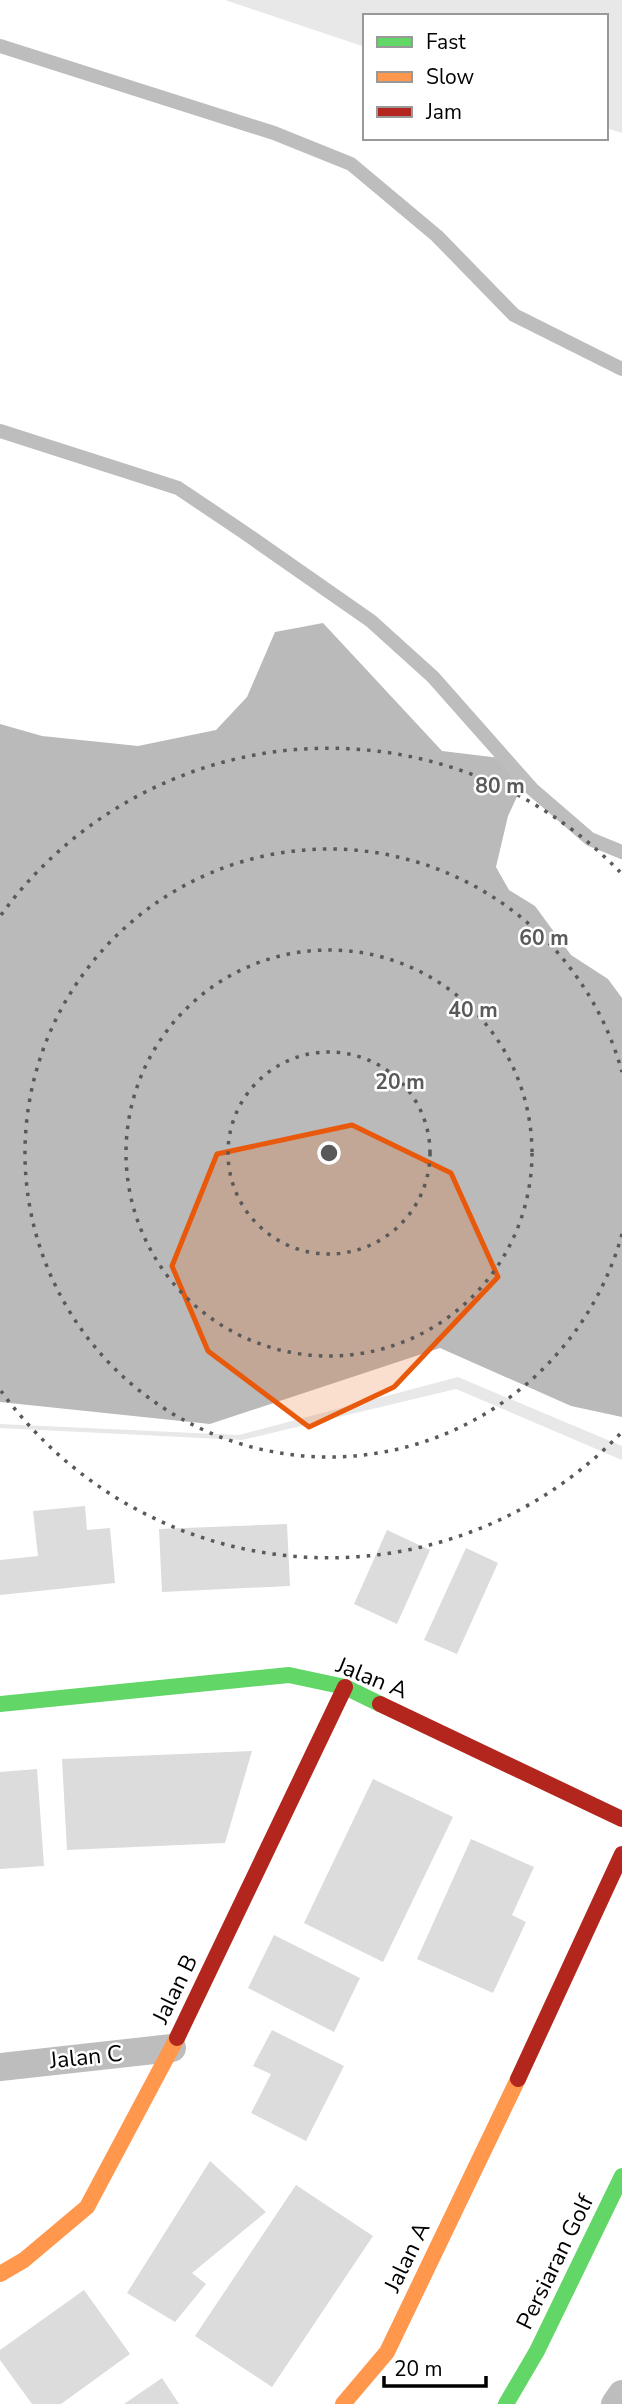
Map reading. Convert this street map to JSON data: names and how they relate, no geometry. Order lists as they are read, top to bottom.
{
  "streets": {
    "street": [
      "Jalan A",
      "Jalan B",
      "Jalan C",
      "Persiaran Golf"
    ]
  },
  "crossings": [
    ["Jalan A", "Jalan B"],
    ["Jalan B", "Jalan C"]
  ],
  "legend": ["Fast", "Slow", "Jam"],
  "scale_bar": "20 m",
  "rings": [
    "80 m",
    "60 m",
    "40 m",
    "20 m"
  ]
}
